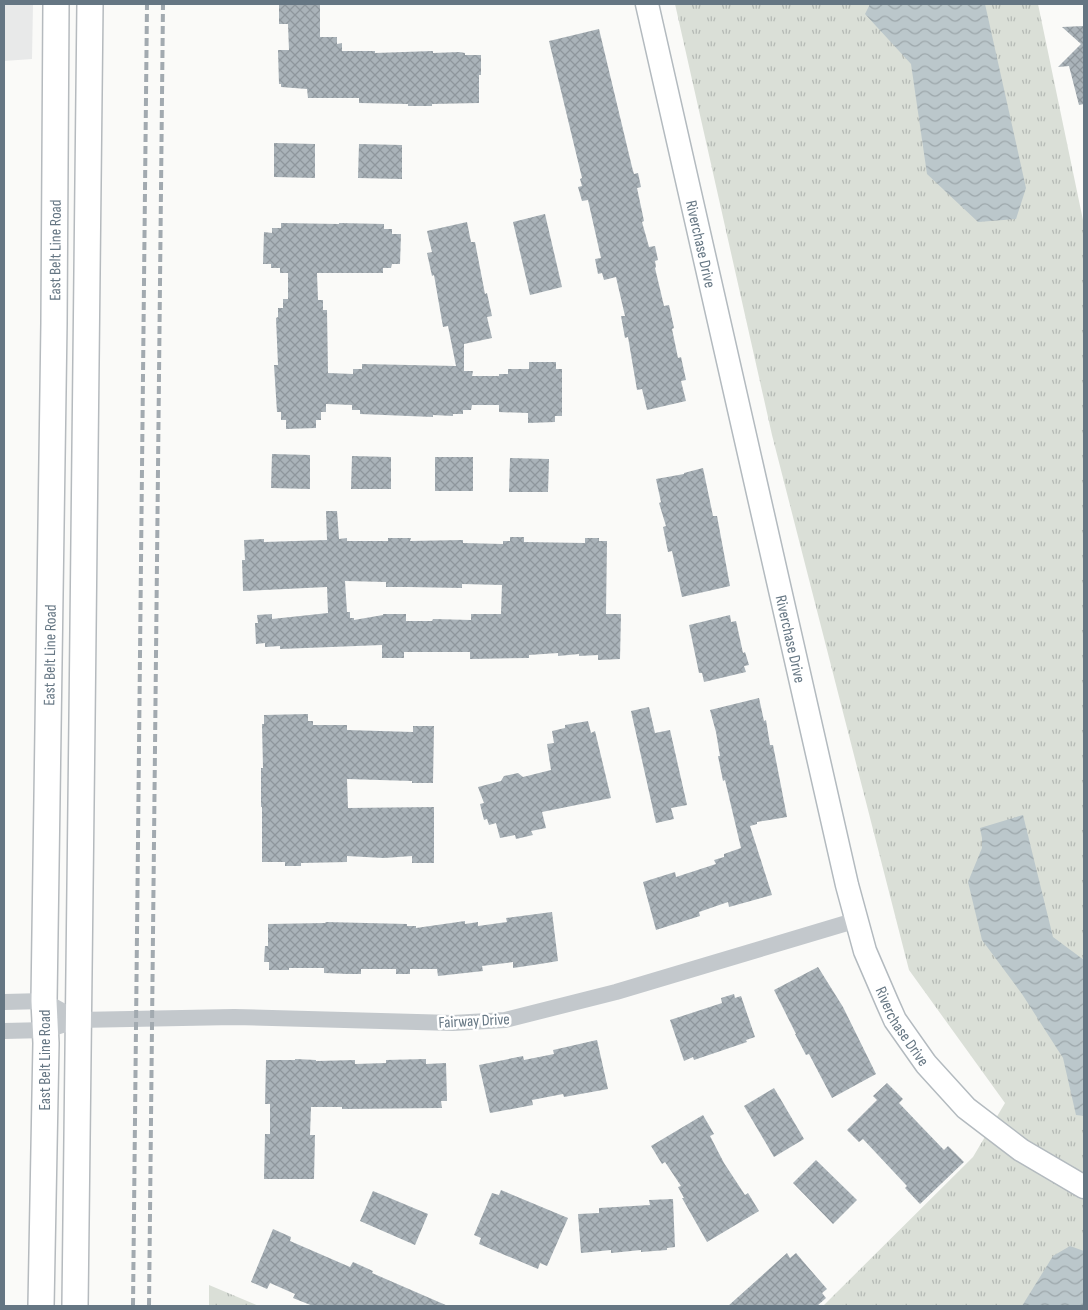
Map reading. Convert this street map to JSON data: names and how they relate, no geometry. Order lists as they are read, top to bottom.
{
  "streets": {
    "main road": ["East Belt Line Road"],
    "street": ["Riverchase Drive", "Fairway Drive"]
  },
  "crossings": [
    ["Riverchase Drive", "Fairway Drive"],
    ["East Belt Line Road", "Fairway Drive"]
  ]
}
